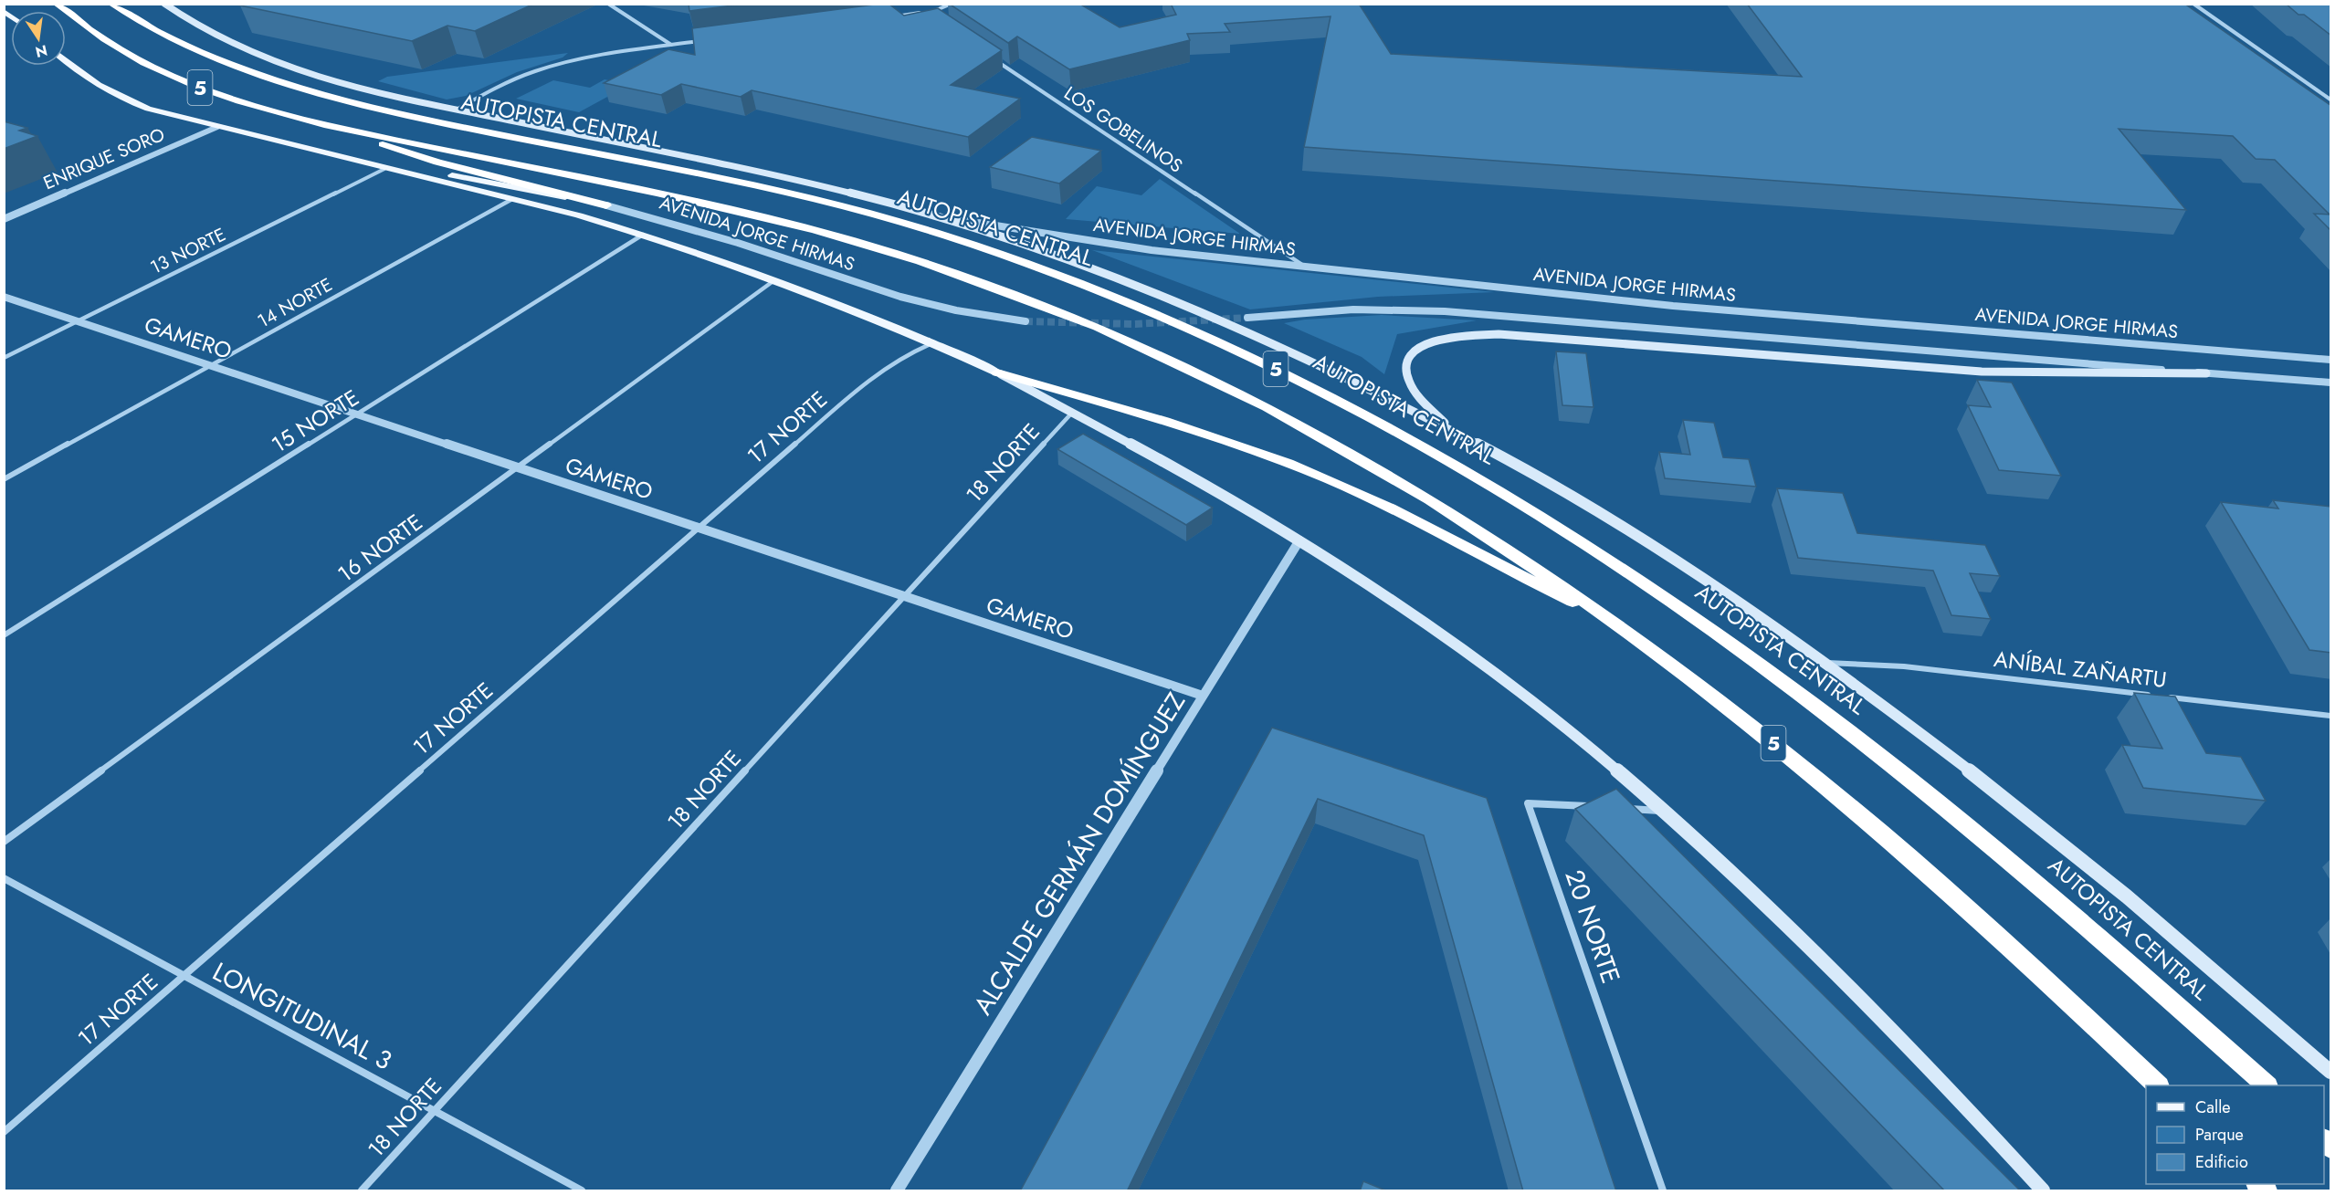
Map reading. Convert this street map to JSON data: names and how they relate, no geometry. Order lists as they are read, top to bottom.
{
  "streets": {
    "highway": ["5", "AUTOPISTA CENTRAL"],
    "street": [
      "LOS GOBELINOS",
      "ENRIQUE SORO",
      "AVENIDA JORGE HIRMAS",
      "13 NORTE",
      "14 NORTE",
      "GAMERO",
      "15 NORTE",
      "17 NORTE",
      "18 NORTE",
      "16 NORTE",
      "ANÍBAL ZAÑARTU",
      "ALCALDE GERMÁN DOMÍNGUEZ",
      "20 NORTE",
      "LONGITUDINAL 3"
    ]
  },
  "crossings": [
    ["LOS GOBELINOS", "AVENIDA JORGE HIRMAS"],
    ["13 NORTE", "GAMERO"],
    ["14 NORTE", "GAMERO"],
    ["GAMERO", "15 NORTE"],
    ["GAMERO", "17 NORTE"],
    ["GAMERO", "18 NORTE"],
    ["GAMERO", "16 NORTE"],
    ["GAMERO", "ALCALDE GERMÁN DOMÍNGUEZ"],
    ["17 NORTE", "LONGITUDINAL 3"],
    ["18 NORTE", "LONGITUDINAL 3"]
  ],
  "legend": ["Calle", "Parque", "Edificio"],
  "north": "bottom"
}
